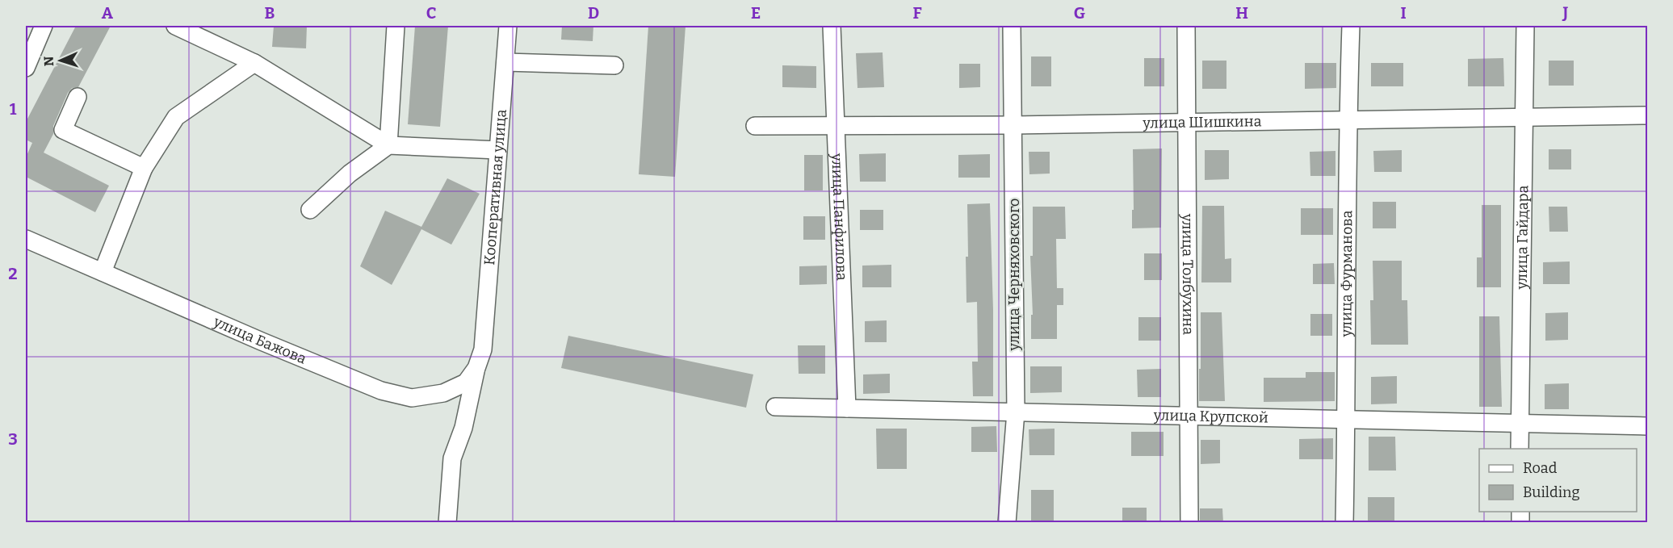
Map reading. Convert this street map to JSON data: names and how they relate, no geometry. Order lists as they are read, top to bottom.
{
  "streets": {
    "street": [
      "улица Шишкина",
      "Кооперативная улица",
      "улица Панфилова",
      "улица Гайдара",
      "улица Фурманова",
      "улица Черняховского",
      "улица Толбухина",
      "улица Бажова",
      "улица Крупской"
    ]
  },
  "crossings": [
    ["улица Шишкина", "улица Панфилова"],
    ["улица Шишкина", "улица Гайдара"],
    ["улица Шишкина", "улица Фурманова"],
    ["улица Шишкина", "улица Черняховского"],
    ["улица Шишкина", "улица Толбухина"],
    ["Кооперативная улица", "улица Бажова"],
    ["улица Панфилова", "улица Крупской"],
    ["улица Гайдара", "улица Крупской"],
    ["улица Фурманова", "улица Крупской"],
    ["улица Черняховского", "улица Крупской"],
    ["улица Толбухина", "улица Крупской"]
  ],
  "legend": ["Road", "Building"],
  "north": "left",
  "grid": {
    "columns": [
      "A",
      "B",
      "C",
      "D",
      "E",
      "F",
      "G",
      "H",
      "I",
      "J"
    ],
    "rows": ["1", "2", "3"]
  }
}
